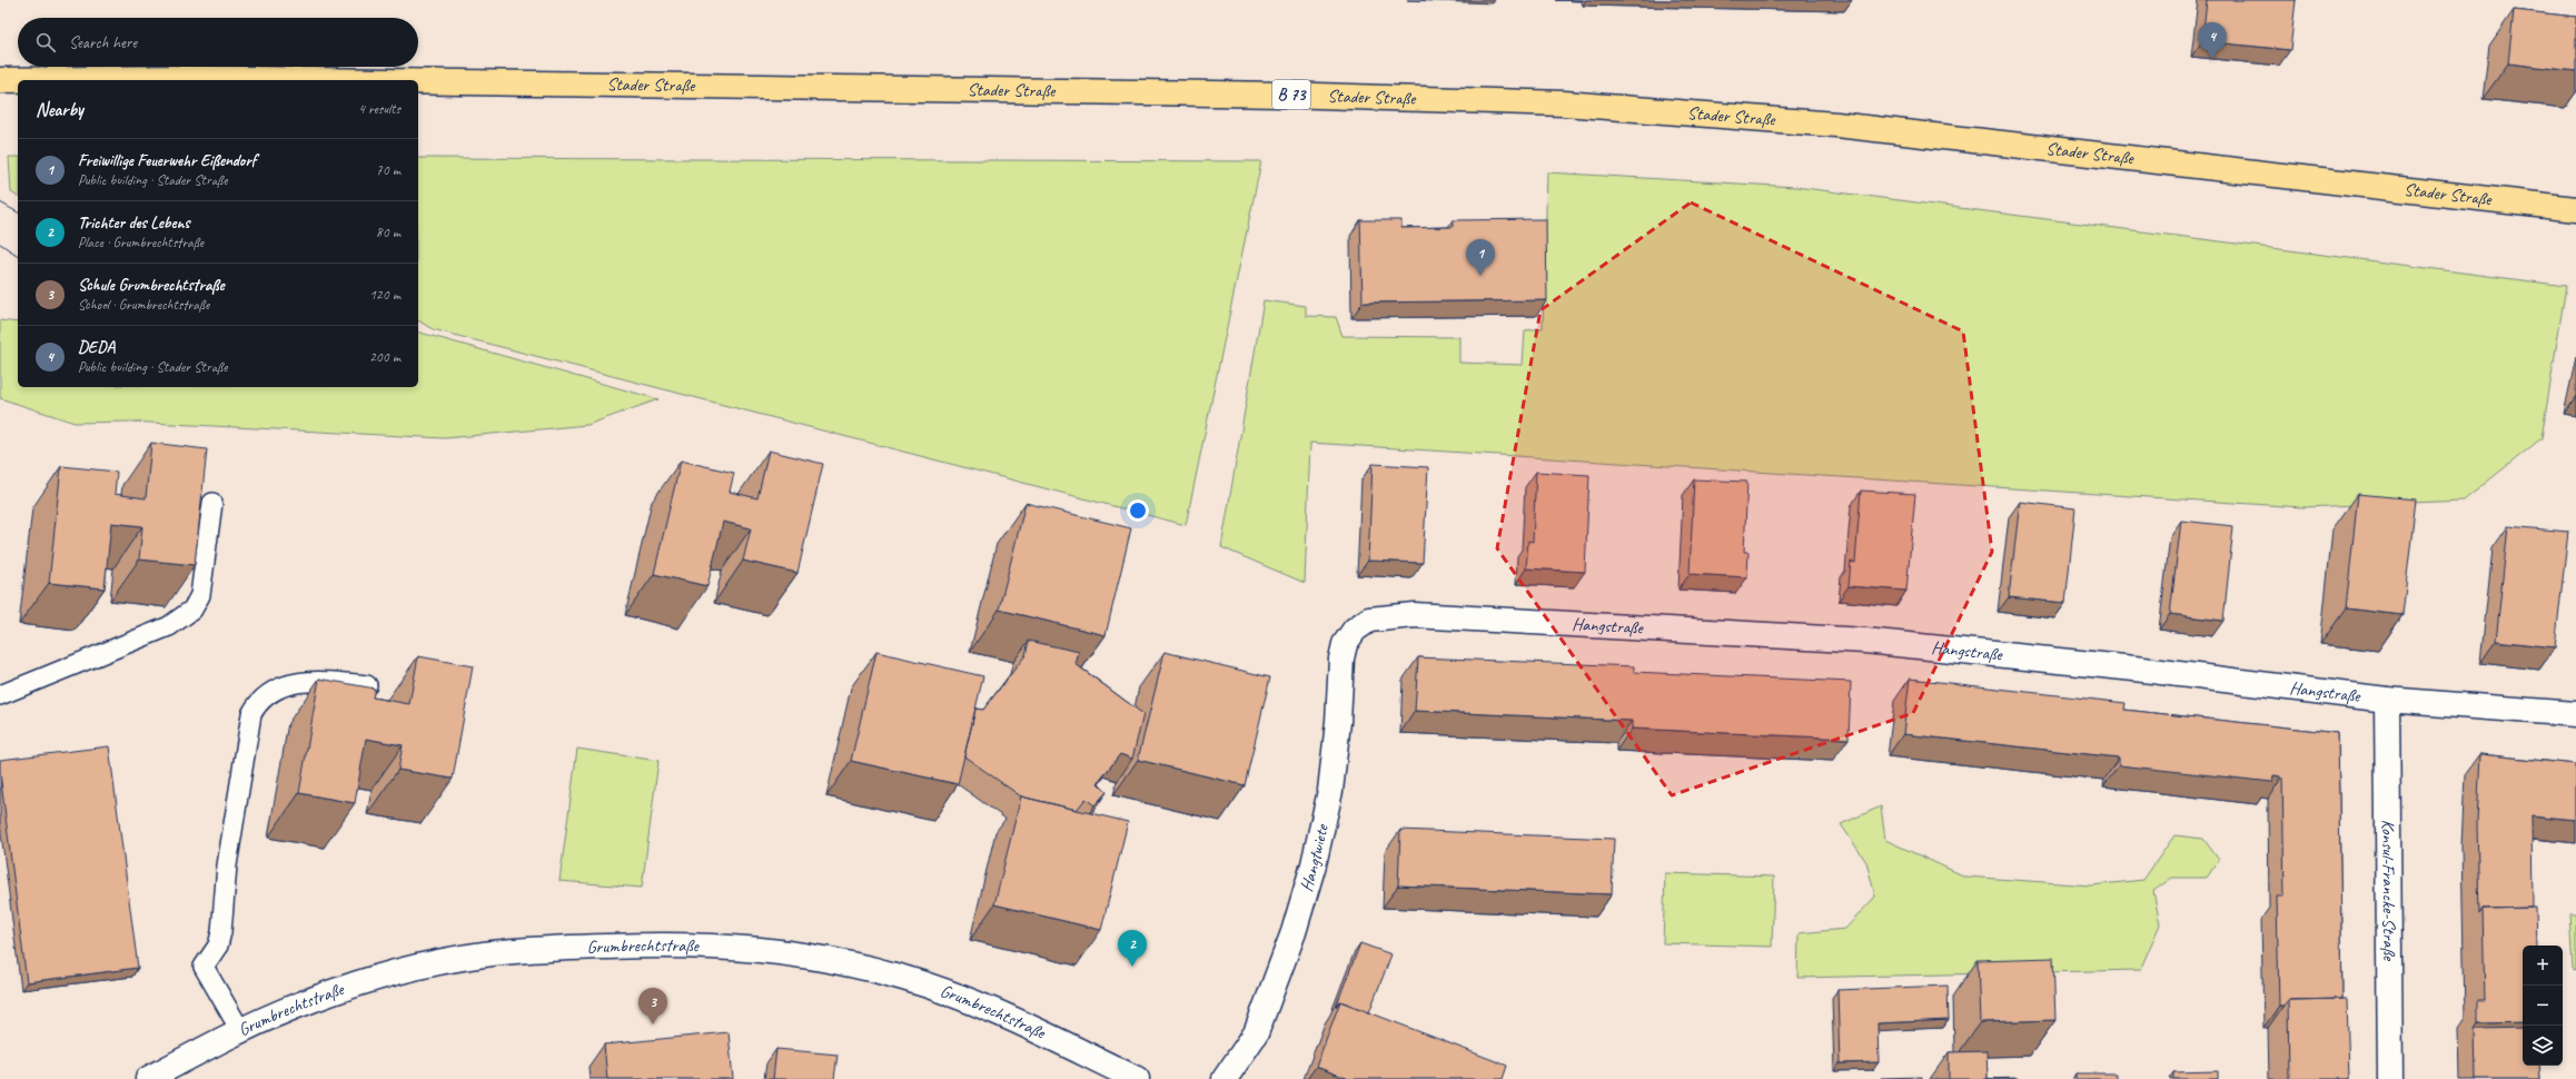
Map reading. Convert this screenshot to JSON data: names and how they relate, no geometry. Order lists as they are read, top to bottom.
{
  "streets": {
    "main road": ["Stader Straße", "B 73"],
    "street": [
      "Hangstraße",
      "Hangtwiete",
      "Konsul-Francke-Straße",
      "Grumbrechtstraße"
    ]
  },
  "crossings": [
    ["Hangstraße", "Hangtwiete"],
    ["Hangstraße", "Konsul-Francke-Straße"]
  ],
  "page": {
    "search": "Search here",
    "pins": [
      "4",
      "1",
      "2",
      "3"
    ],
    "heading": ["Nearby", "4 results"],
    "list": [
      {
        "mark": "1",
        "name": "Freiwillige Feuerwehr Eißendorf",
        "note": "Public building · Stader Straße",
        "value": "70 m"
      },
      {
        "mark": "2",
        "name": "Trichter des Lebens",
        "note": "Place · Grumbrechtstraße",
        "value": "80 m"
      },
      {
        "mark": "3",
        "name": "Schule Grumbrechtstraße",
        "note": "School · Grumbrechtstraße",
        "value": "120 m"
      },
      {
        "mark": "4",
        "name": "DEDA",
        "note": "Public building · Stader Straße",
        "value": "200 m"
      }
    ],
    "map_buttons": ["+", "−"]
  }
}
